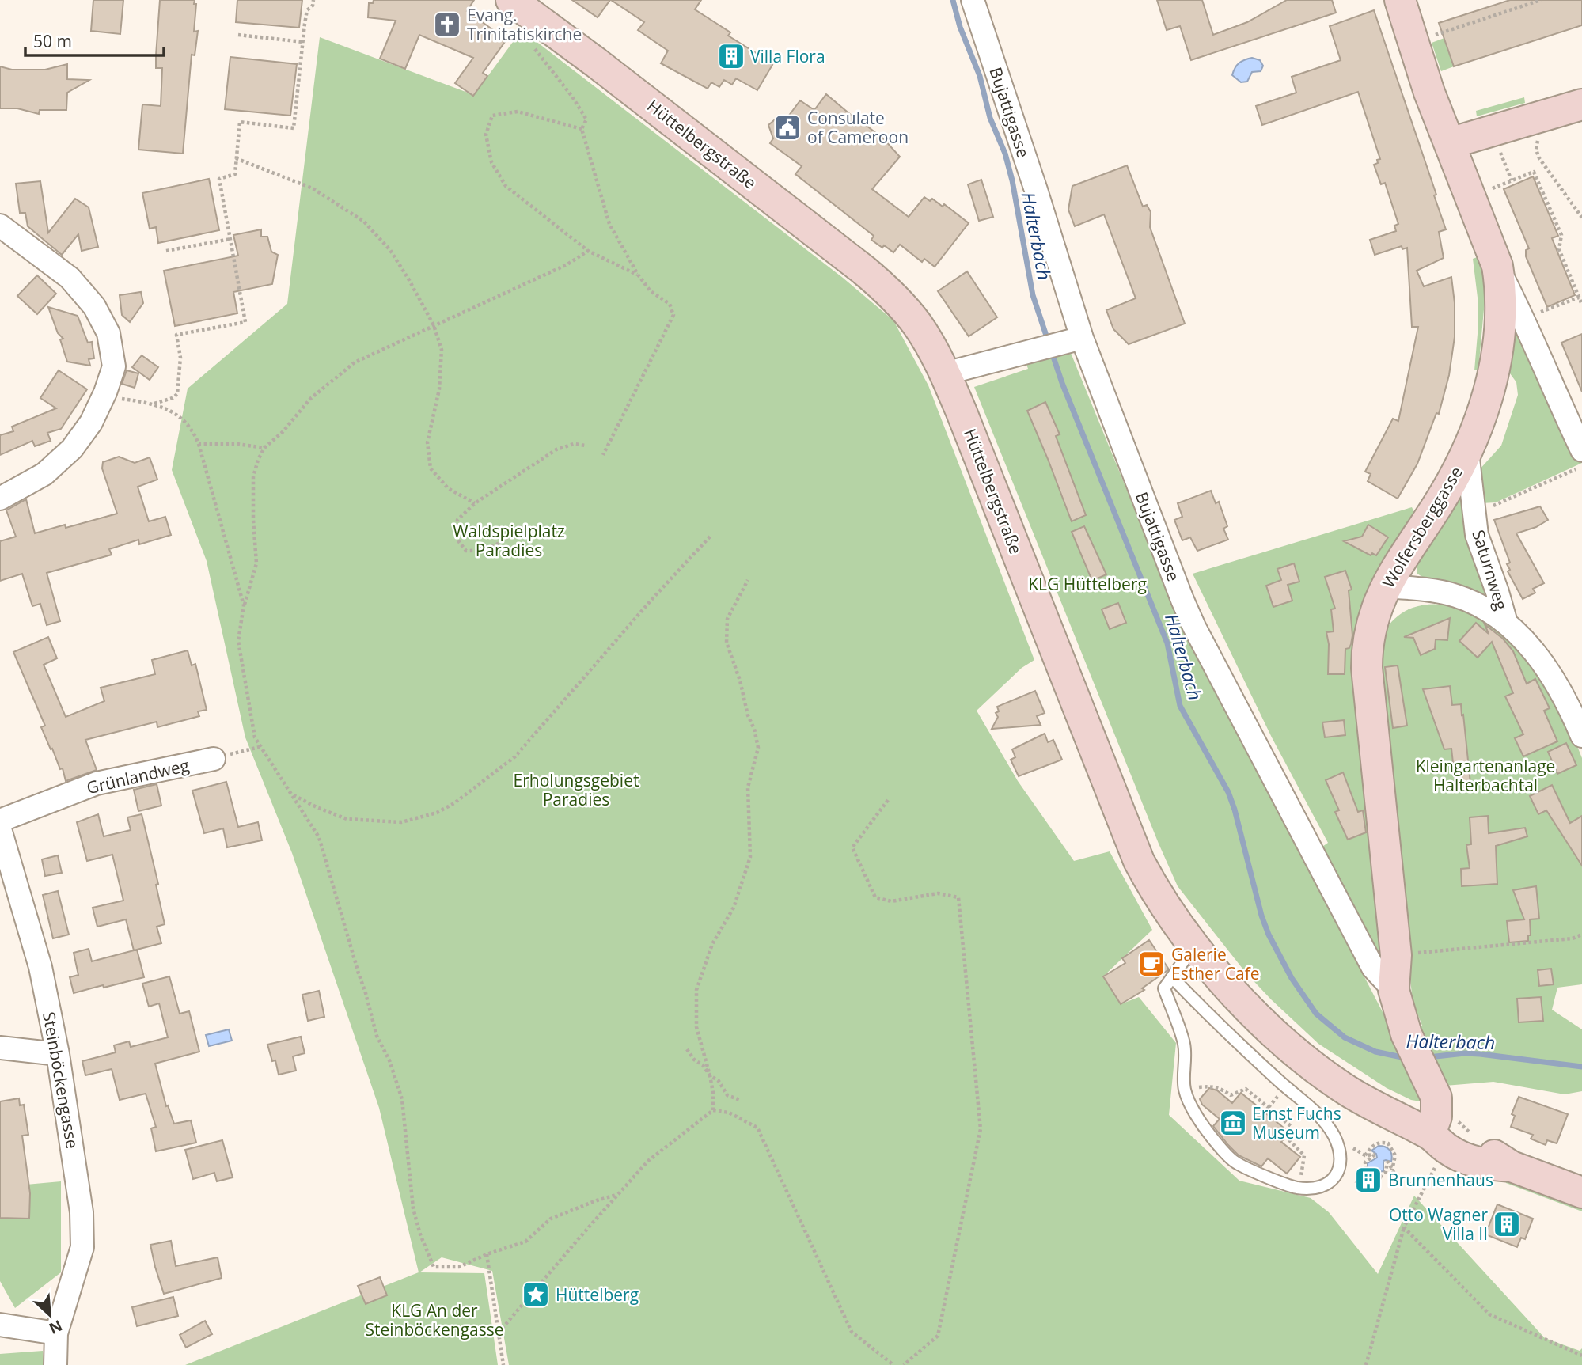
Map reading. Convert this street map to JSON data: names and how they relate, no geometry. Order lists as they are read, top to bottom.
{
  "streets": {
    "main road": ["Bujattigasse", "Hüttelbergstraße", "Wolfersberggasse"],
    "street": ["Saturnweg", "Grünlandweg", "Steinböckengasse"]
  },
  "crossings": [
    ["Bujattigasse", "Hüttelbergstraße"],
    ["Bujattigasse", "Wolfersberggasse"],
    ["Wolfersberggasse", "Saturnweg"]
  ],
  "water": ["Halterbach"],
  "parks": [
    "Waldspielplatz Paradies",
    "KLG Hüttelberg",
    "Kleingartenanlage Halterbachtal",
    "Erholungsgebiet Paradies",
    "KLG An der Steinböckengasse"
  ],
  "places": {
    "church": ["Evang. Trinitatiskirche"],
    "building": ["Villa Flora", "Brunnenhaus", "Otto Wagner Villa II"],
    "public building": ["Consulate of Cameroon"],
    "cafe": ["Galerie Esther Cafe"],
    "museum": ["Ernst Fuchs Museum"],
    "place": ["Hüttelberg"]
  },
  "scale_bar": "50 m",
  "north": "bottom right"
}
